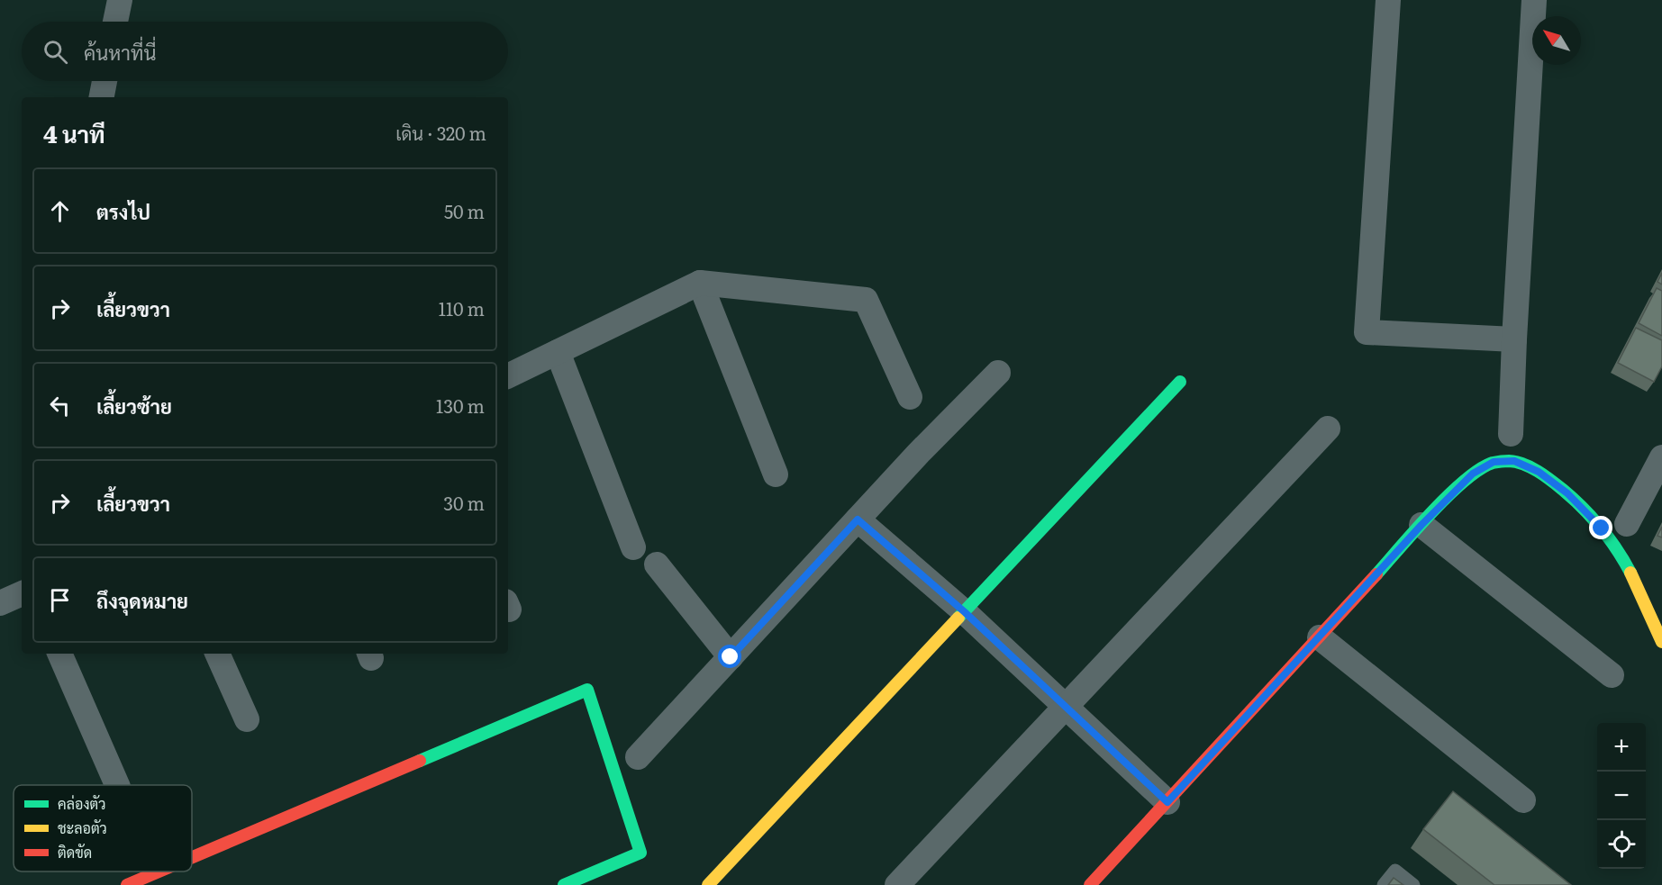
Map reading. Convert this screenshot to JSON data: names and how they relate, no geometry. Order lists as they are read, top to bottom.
{
  "legend": ["คล่องตัว", "ชะลอตัว", "ติดขัด"],
  "north": "top left",
  "page": {
    "search": "ค้นหาที่นี่",
    "heading": ["4 นาที", "เดิน · 320 m"],
    "list": [
      ["ตรงไป", "50 m"],
      ["เลี้ยวขวา", "110 m"],
      ["เลี้ยวซ้าย", "130 m"],
      ["เลี้ยวขวา", "30 m"],
      "ถึงจุดหมาย"
    ],
    "map_buttons": ["+", "−"]
  }
}
